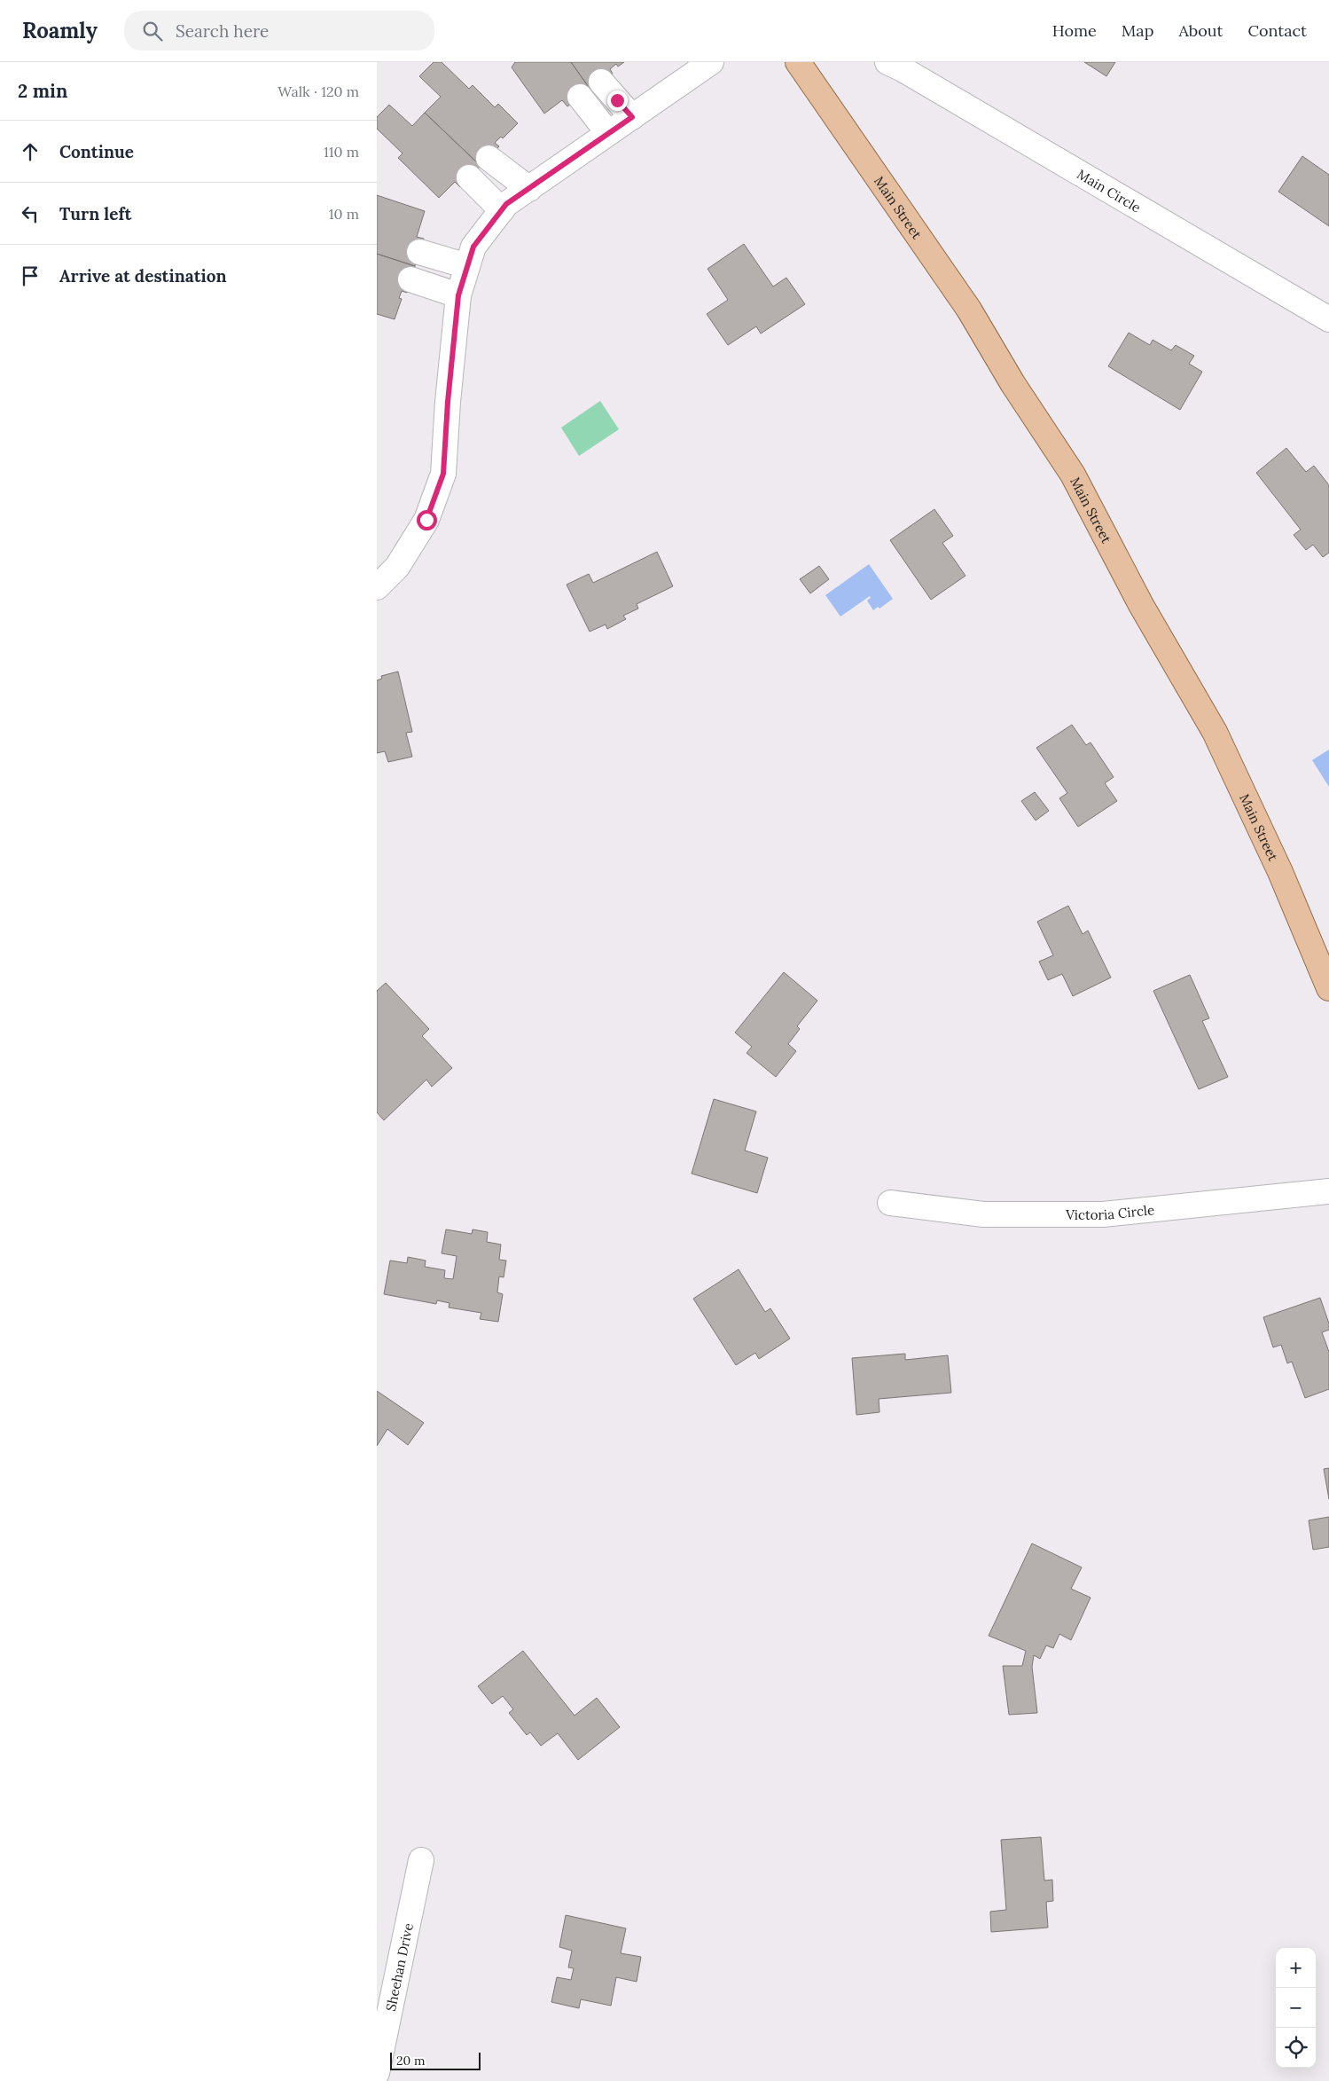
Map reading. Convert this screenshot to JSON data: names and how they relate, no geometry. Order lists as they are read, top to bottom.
{
  "streets": {
    "main road": ["Main Street"],
    "street": ["Main Circle", "Victoria Circle", "Sheehan Drive"]
  },
  "scale_bar": "20 m",
  "page": {
    "header": "Roamly",
    "search": "Search here",
    "nav": [
      "Home",
      "Map",
      "About",
      "Contact"
    ],
    "heading": ["2 min", "Walk · 120 m"],
    "list": [
      ["Continue", "110 m"],
      ["Turn left", "10 m"],
      "Arrive at destination"
    ],
    "map_buttons": ["+", "−"],
    "scale": "20 m"
  }
}
